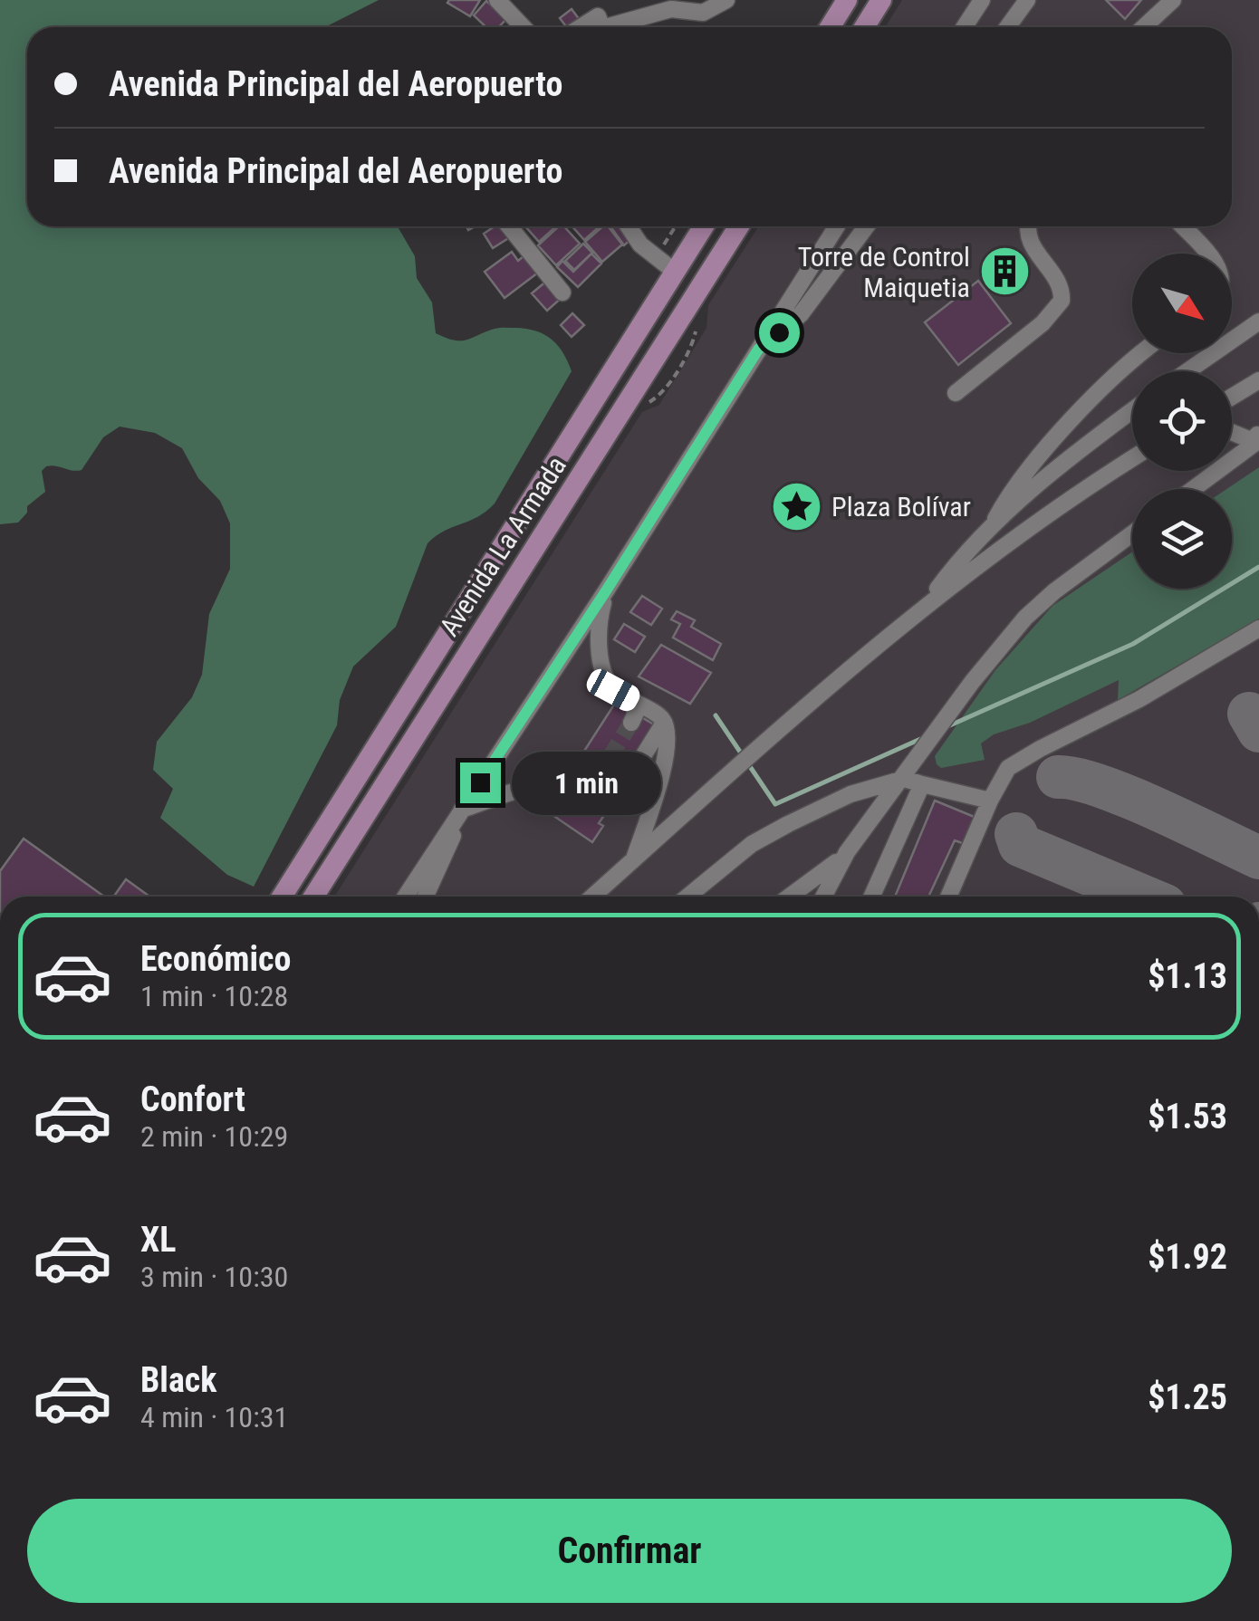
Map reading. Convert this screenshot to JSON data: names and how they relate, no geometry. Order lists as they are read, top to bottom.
{
  "streets": {
    "main road": ["Avenida La Armada"]
  },
  "places": {
    "building": ["Torre de Control Maiquetia"],
    "place": ["Plaza Bolívar"]
  },
  "north": "bottom right",
  "page": {
    "banner": ["Avenida Principal del Aeropuerto", "Avenida Principal del Aeropuerto"],
    "bubble": "1 min",
    "list": [
      {
        "name": "Económico",
        "note": "1 min · 10:28",
        "value": "$1.13"
      },
      {
        "name": "Confort",
        "note": "2 min · 10:29",
        "value": "$1.53"
      },
      {
        "name": "XL",
        "note": "3 min · 10:30",
        "value": "$1.92"
      },
      {
        "name": "Black",
        "note": "4 min · 10:31",
        "value": "$1.25"
      }
    ],
    "buttons": "Confirmar"
  }
}
